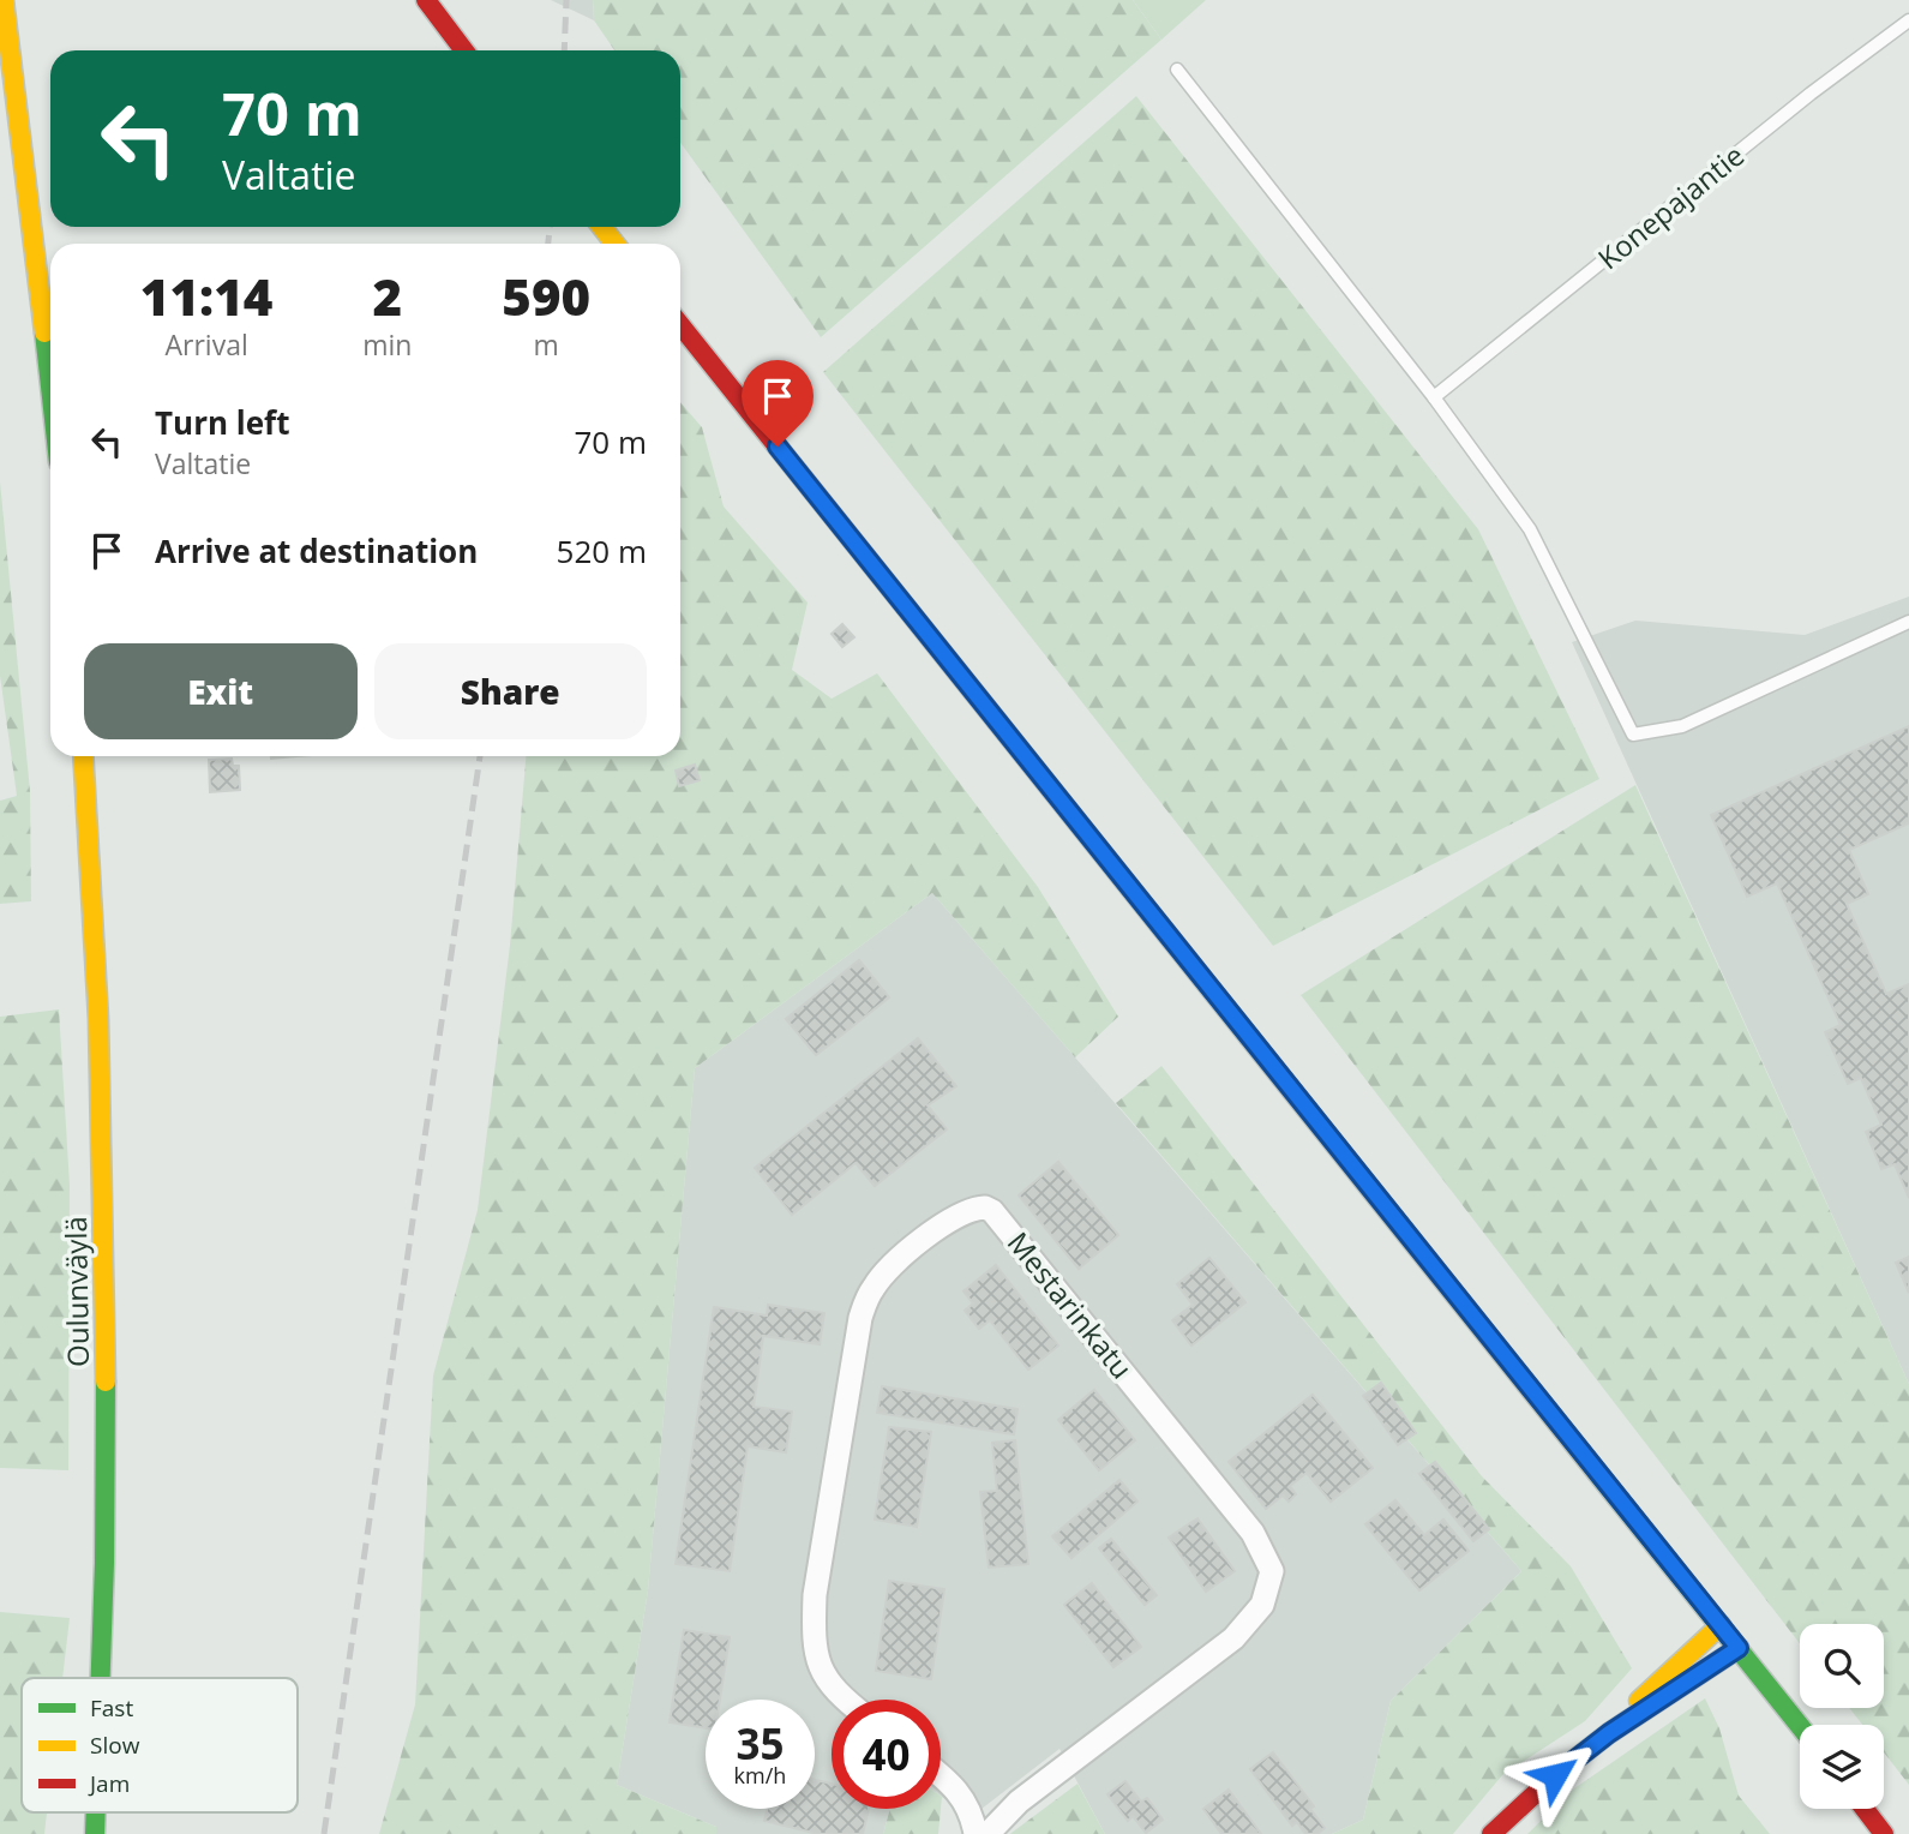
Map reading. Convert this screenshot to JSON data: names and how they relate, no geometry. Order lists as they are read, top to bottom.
{
  "streets": {
    "main road": ["Oulunväylä"],
    "street": ["Mestarinkatu"],
    "lane": ["Konepajantie"]
  },
  "legend": ["Fast", "Slow", "Jam"],
  "page": {
    "turn": ["70 m", "Valtatie"],
    "eta": [
      "11:14",
      "Arrival",
      "2",
      "min",
      "590",
      "m"
    ],
    "list": [
      {
        "name": "Turn left",
        "note": "Valtatie",
        "value": "70 m"
      },
      {
        "name": "Arrive at destination",
        "value": "520 m"
      }
    ],
    "buttons": ["Exit", "Share"],
    "speed": "35 km/h",
    "limit": "40"
  }
}
